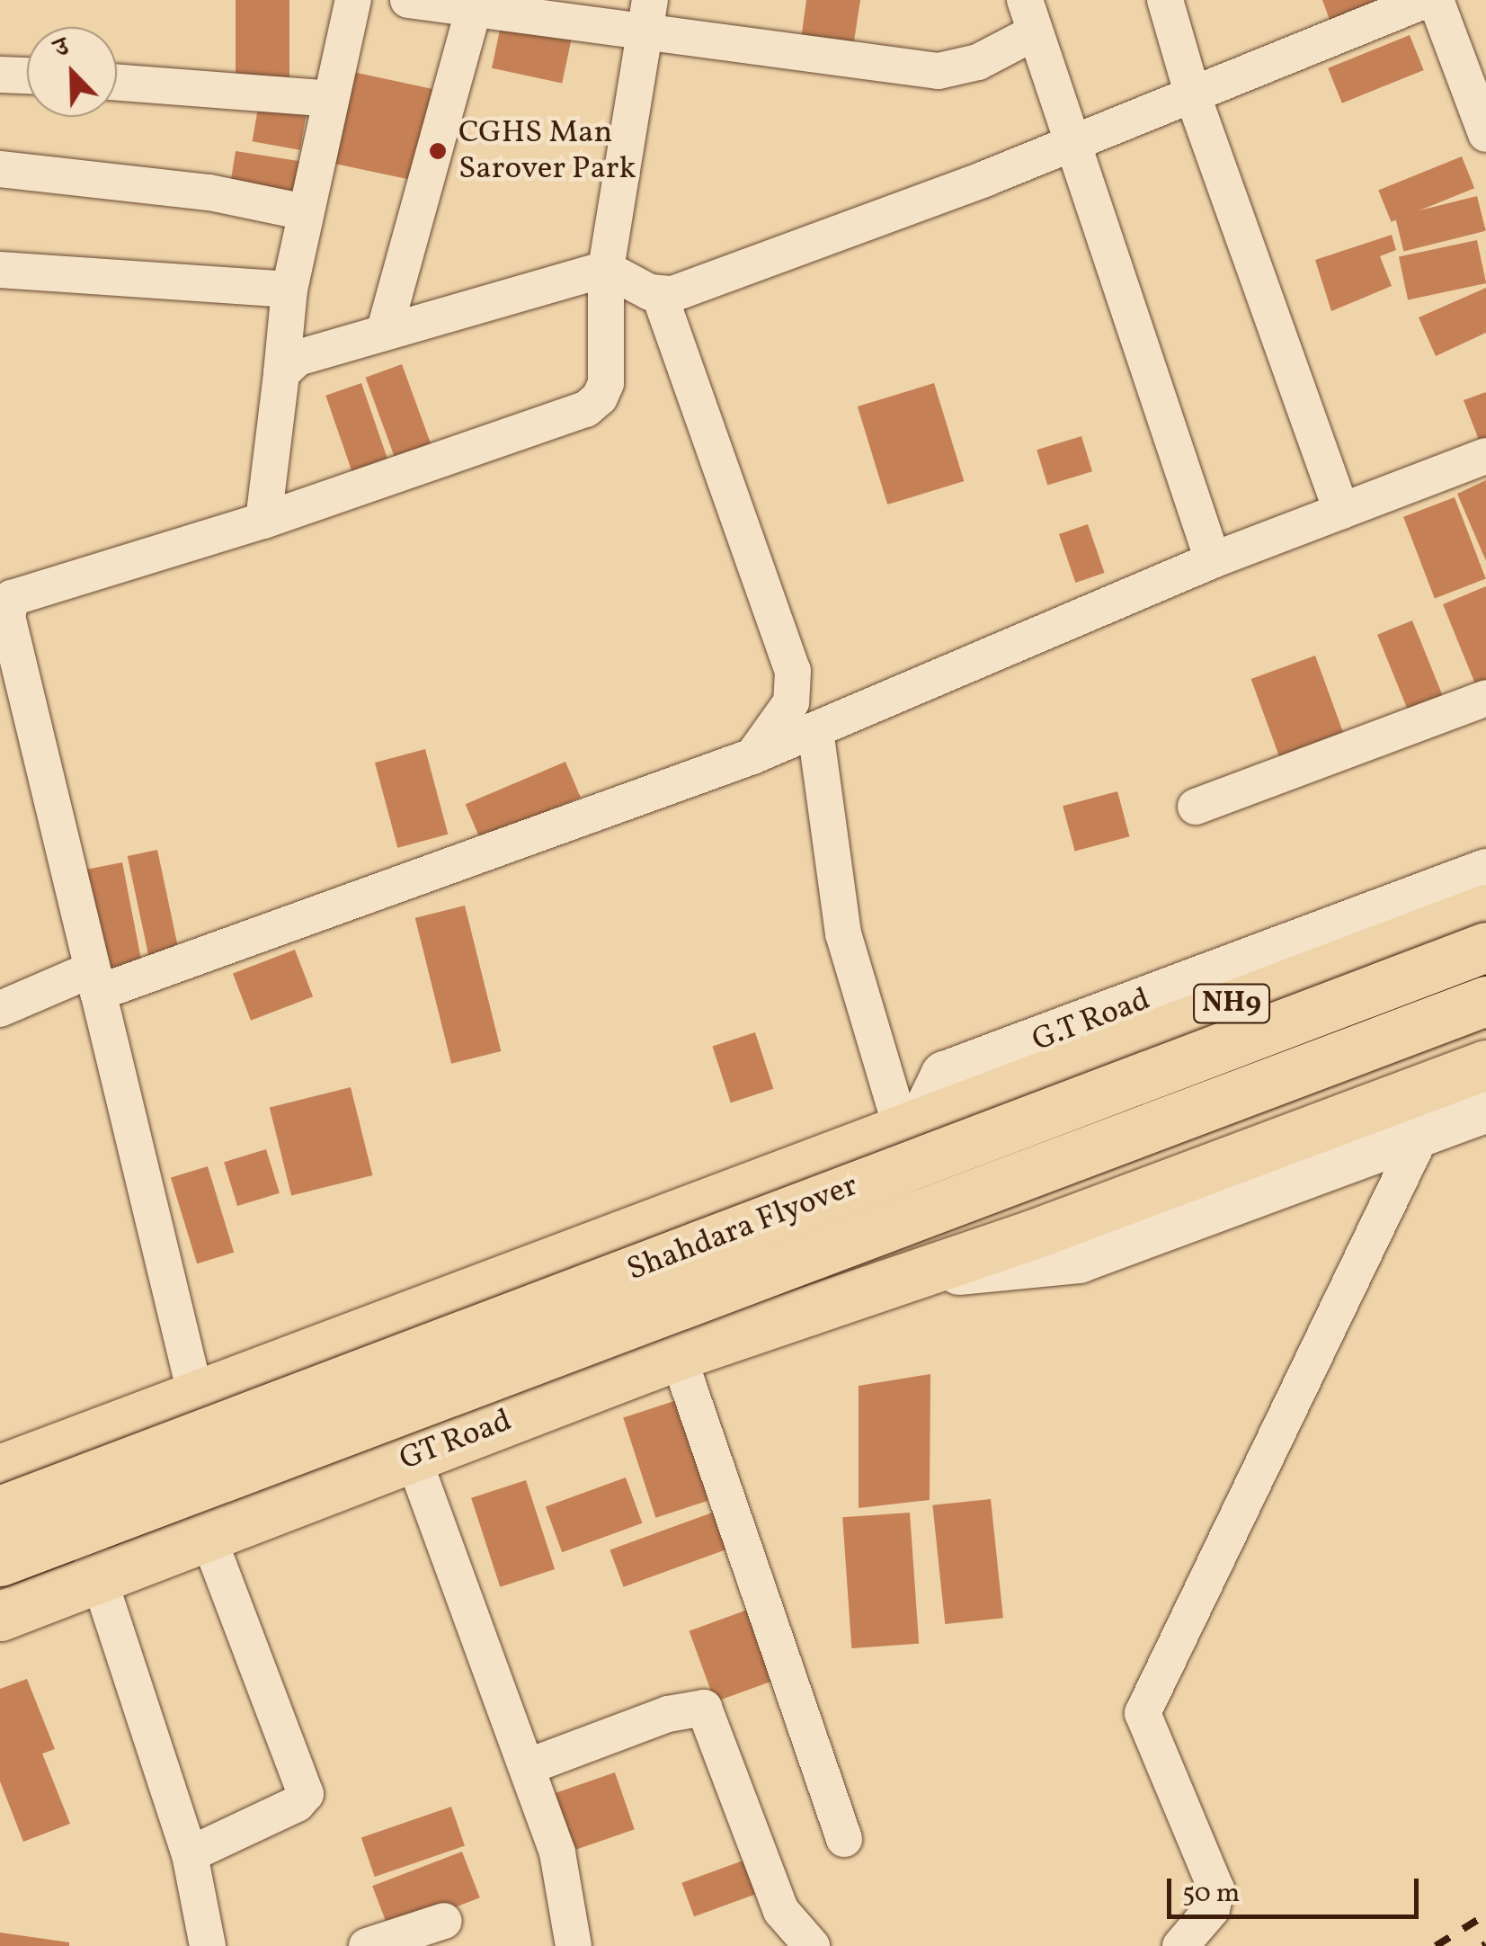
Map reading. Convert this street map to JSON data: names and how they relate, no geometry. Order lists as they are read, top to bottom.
{
  "streets": {
    "main road": [
      "NH9",
      "G.T Road",
      "Shahdara Flyover",
      "GT Road"
    ]
  },
  "crossings": [
    ["G.T Road", "Shahdara Flyover"]
  ],
  "places": ["CGHS Man Sarover Park"],
  "scale_bar": "50 m",
  "north": "top left"
}
